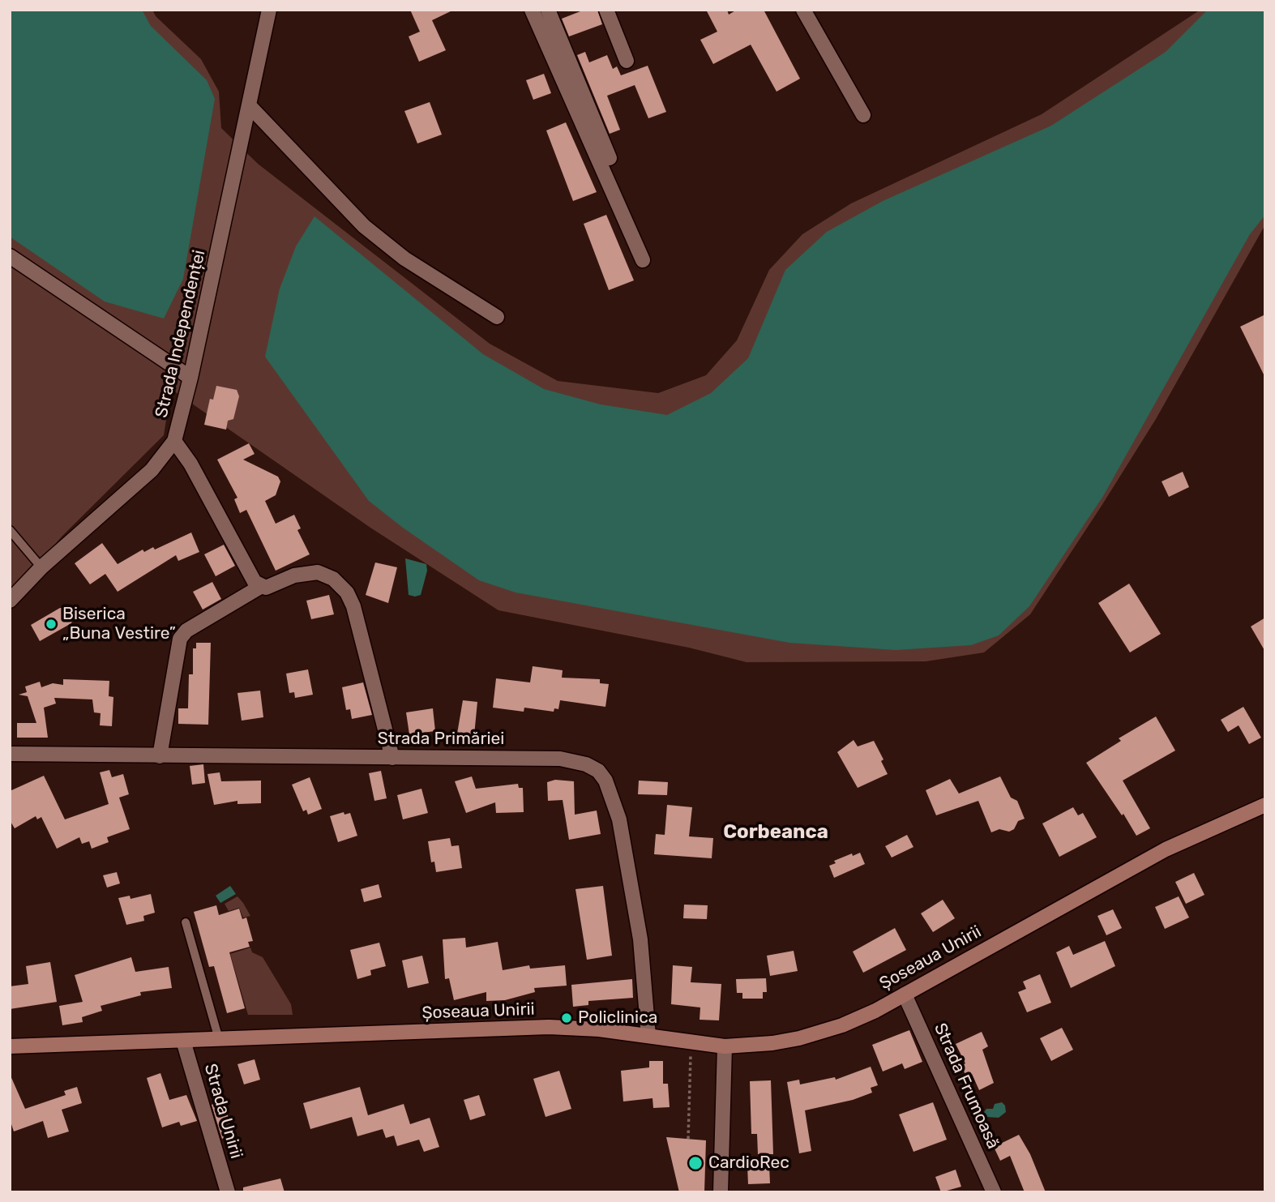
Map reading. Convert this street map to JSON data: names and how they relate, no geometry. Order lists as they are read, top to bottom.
{
  "streets": {
    "main road": ["Șoseaua Unirii"],
    "street": [
      "Strada Independenței",
      "Strada Primăriei",
      "Strada Frumoasă",
      "Strada Unirii"
    ]
  },
  "crossings": [
    ["Strada Primăriei", "Șoseaua Unirii"],
    ["Șoseaua Unirii", "Strada Frumoasă"],
    ["Șoseaua Unirii", "Strada Unirii"]
  ],
  "districts": ["Corbeanca"],
  "places": ["Biserica „Buna Vestire”", "Policlinica", "CardioRec"]
}
